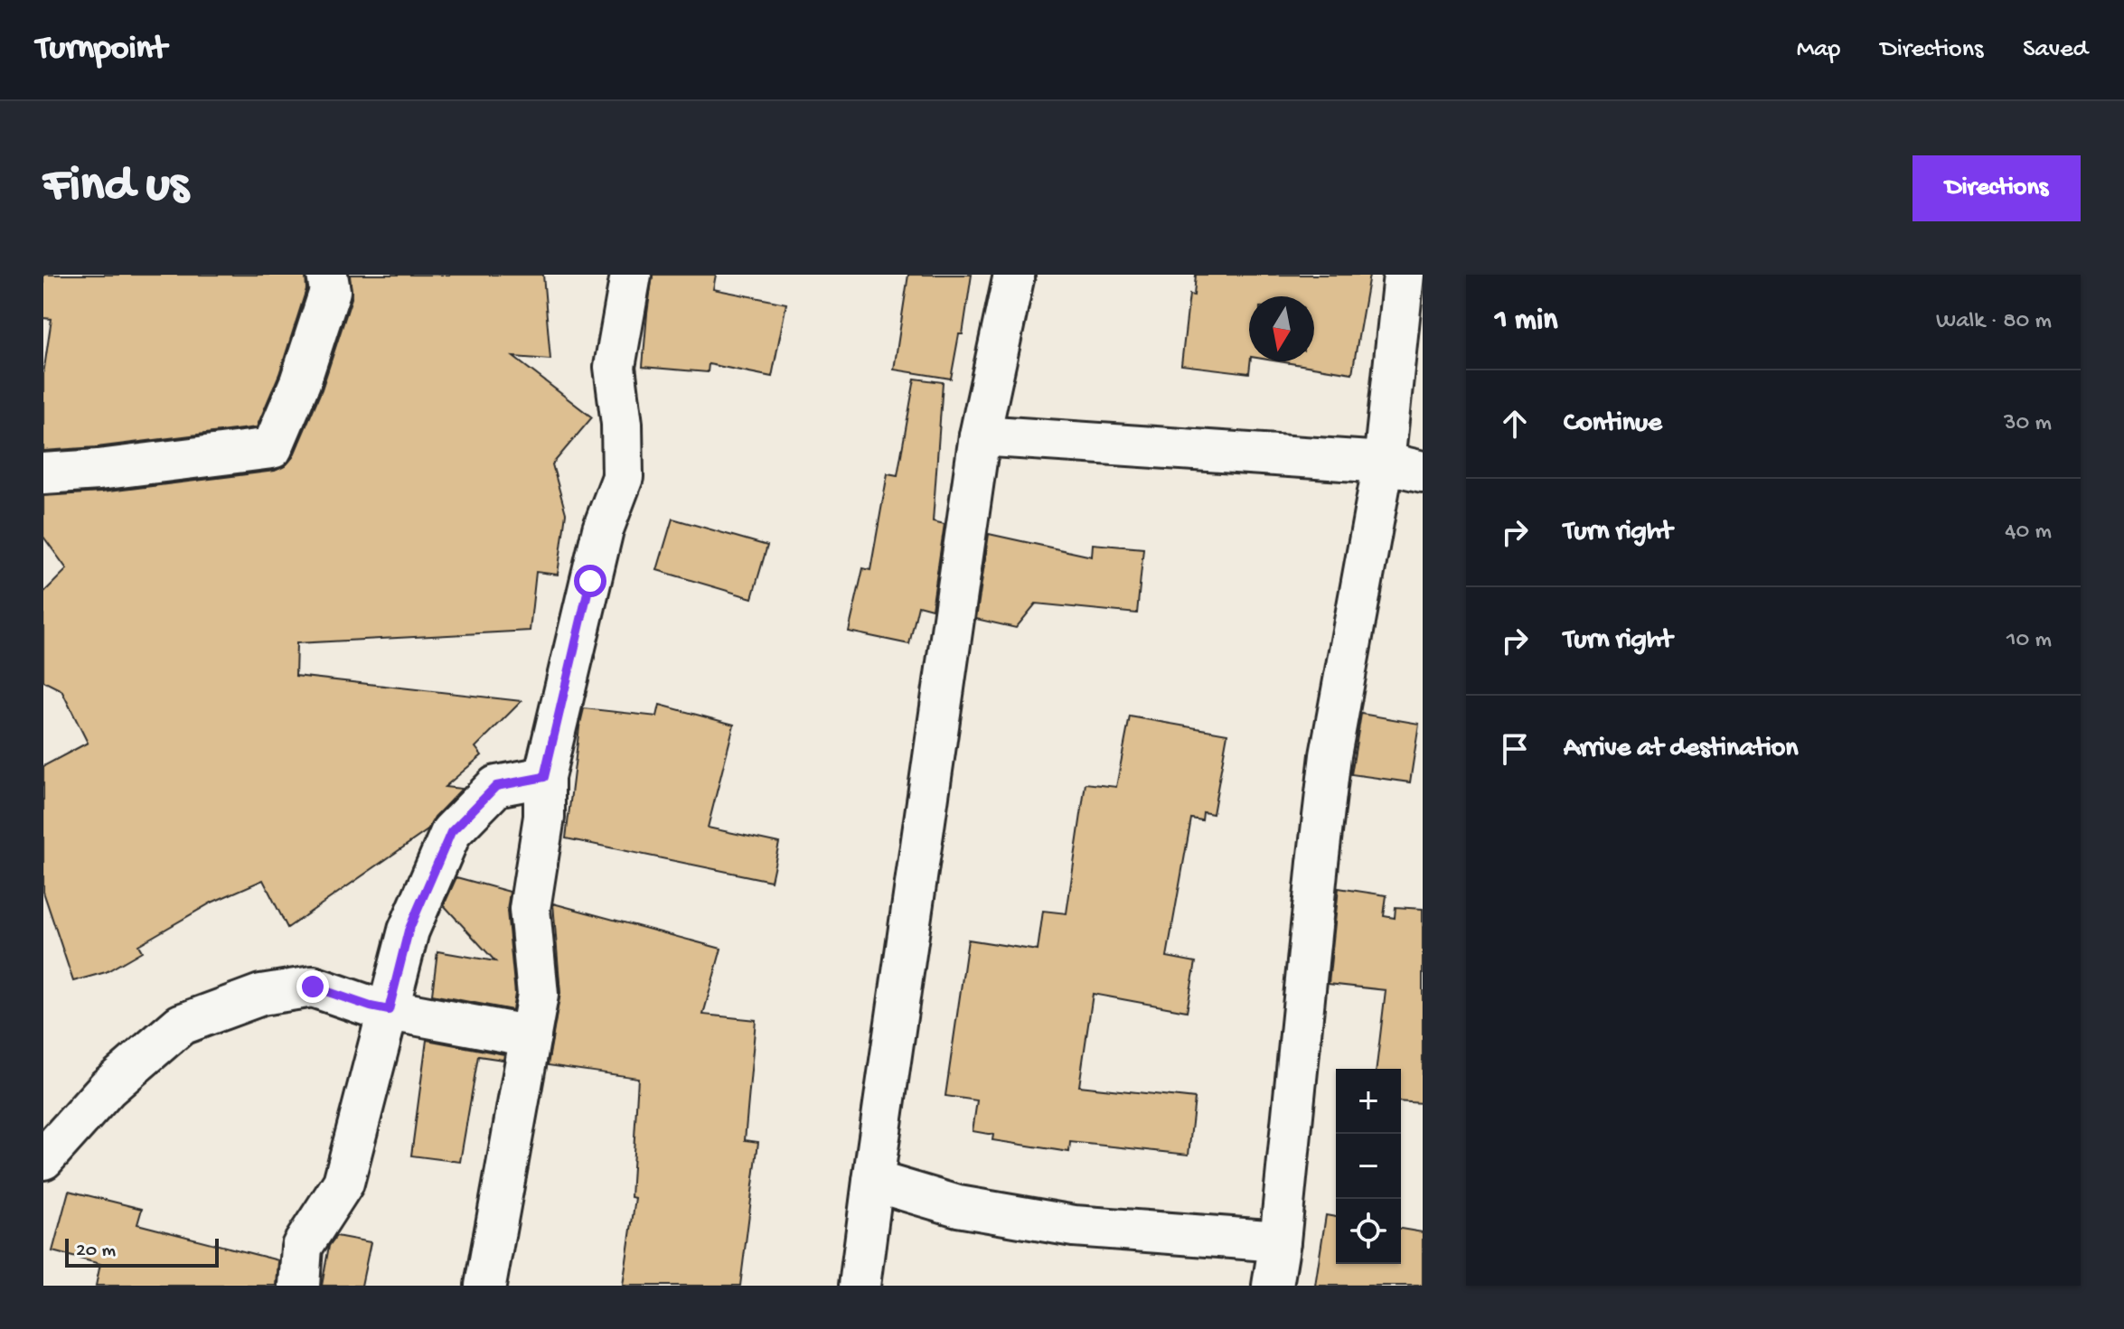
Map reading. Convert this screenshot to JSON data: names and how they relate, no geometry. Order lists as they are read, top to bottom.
{
  "scale_bar": "20 m",
  "north": "bottom",
  "page": {
    "header": "Turnpoint",
    "nav": ["Map", "Directions", "Saved"],
    "buttons": "Directions",
    "title": "Find us",
    "heading": ["1 min", "Walk · 80 m"],
    "list": [
      ["Continue", "30 m"],
      ["Turn right", "40 m"],
      ["Turn right", "10 m"],
      "Arrive at destination"
    ],
    "map_buttons": ["+", "−"],
    "scale": "20 m"
  }
}
